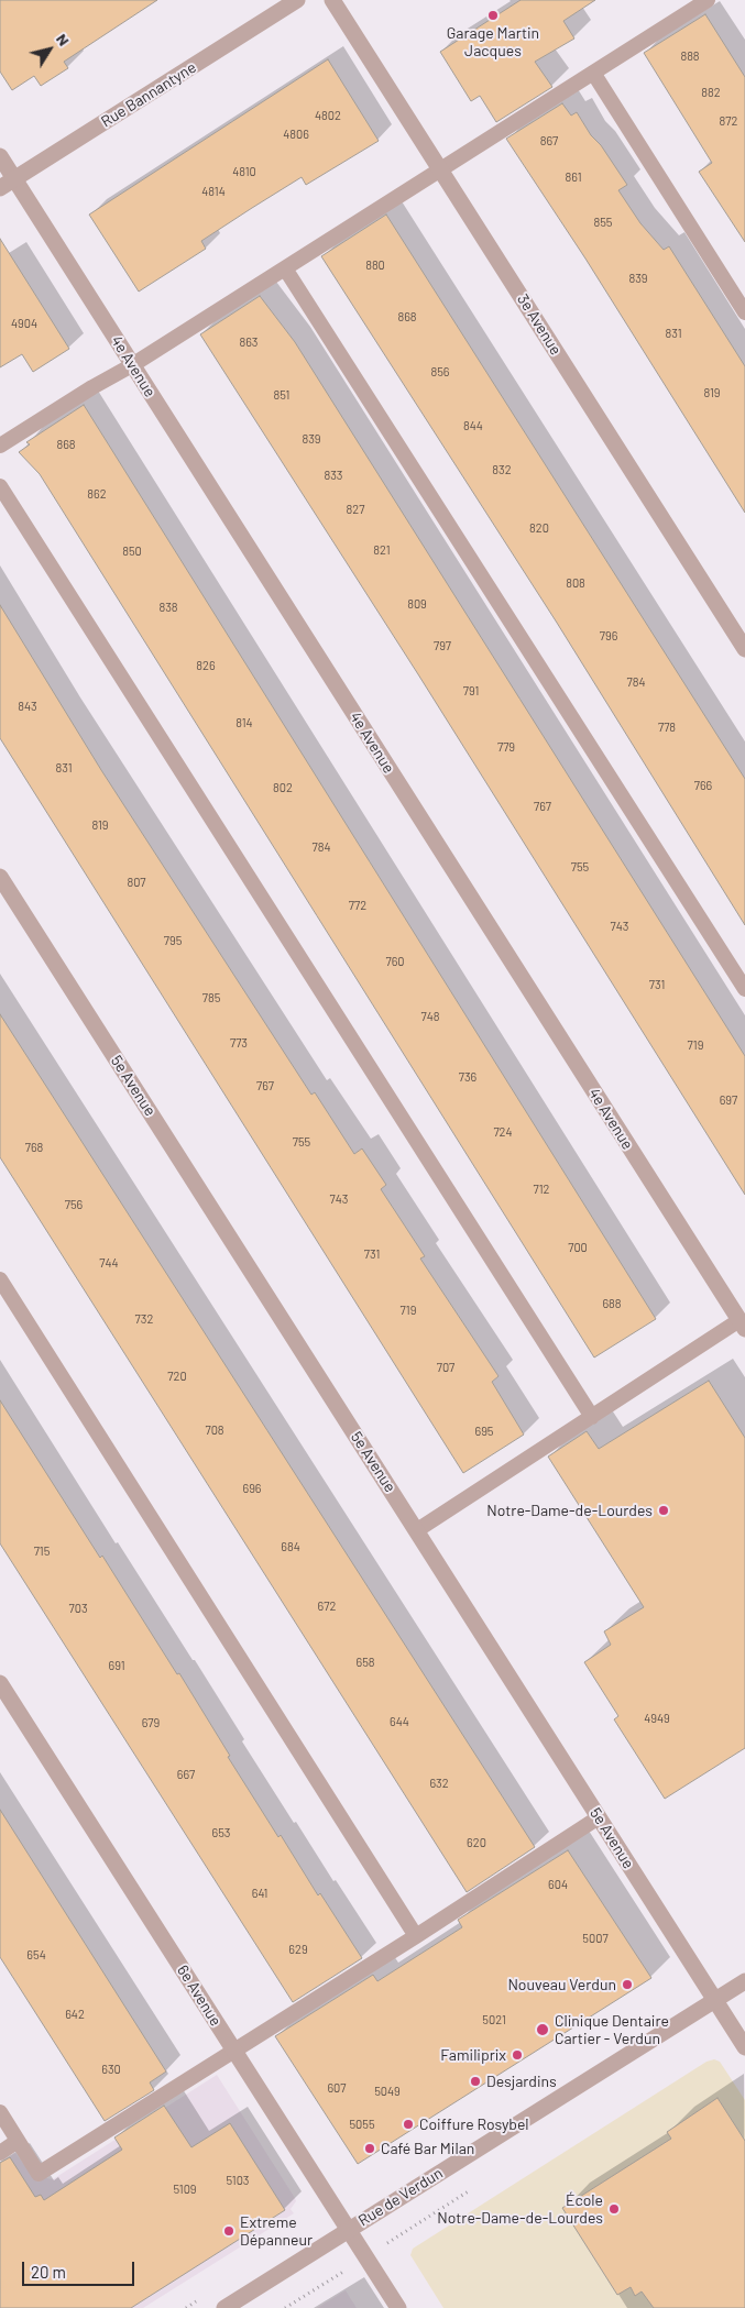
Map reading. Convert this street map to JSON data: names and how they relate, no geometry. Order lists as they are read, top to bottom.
{
  "streets": {
    "street": [
      "Rue Bannantyne",
      "3e Avenue",
      "4e Avenue",
      "5e Avenue",
      "6e Avenue",
      "Rue de Verdun"
    ]
  },
  "crossings": [
    ["Rue Bannantyne", "4e Avenue"],
    ["5e Avenue", "Rue de Verdun"],
    ["6e Avenue", "Rue de Verdun"]
  ],
  "places": [
    "Garage Martin Jacques",
    "Notre-Dame-de-Lourdes",
    "Nouveau Verdun",
    "Clinique Dentaire Cartier - Verdun",
    "Familiprix",
    "Desjardins",
    "Coiffure Rosybel",
    "Café Bar Milan",
    "École Notre-Dame-de-Lourdes",
    "Extreme Dépanneur"
  ],
  "house_numbers": [
    "888",
    "882",
    "4802",
    "872",
    "4806",
    "867",
    "4810",
    "861",
    "4814",
    "855",
    "880",
    "839",
    "868",
    "4904",
    "831",
    "863",
    "856",
    "819",
    "851",
    "844",
    "839",
    "868",
    "832",
    "833",
    "862",
    "827",
    "820",
    "821",
    "850",
    "808",
    "809",
    "838",
    "796",
    "797",
    "826",
    "784",
    "791",
    "843",
    "814",
    "778",
    "779",
    "831",
    "766",
    "802",
    "767",
    "819",
    "784",
    "755",
    "807",
    "772",
    "743",
    "795",
    "760",
    "731",
    "785",
    "748",
    "773",
    "719",
    "736",
    "767",
    "697",
    "724",
    "755",
    "768",
    "712",
    "743",
    "756",
    "700",
    "731",
    "744",
    "688",
    "719",
    "732",
    "707",
    "720",
    "708",
    "695",
    "696",
    "684",
    "715",
    "672",
    "703",
    "658",
    "691",
    "4949",
    "644",
    "679",
    "667",
    "632",
    "653",
    "620",
    "604",
    "641",
    "5007",
    "629",
    "654",
    "642",
    "5021",
    "630",
    "607",
    "5049",
    "5055",
    "5103",
    "5109"
  ],
  "scale_bar": "20 m",
  "north": "top right"
}
